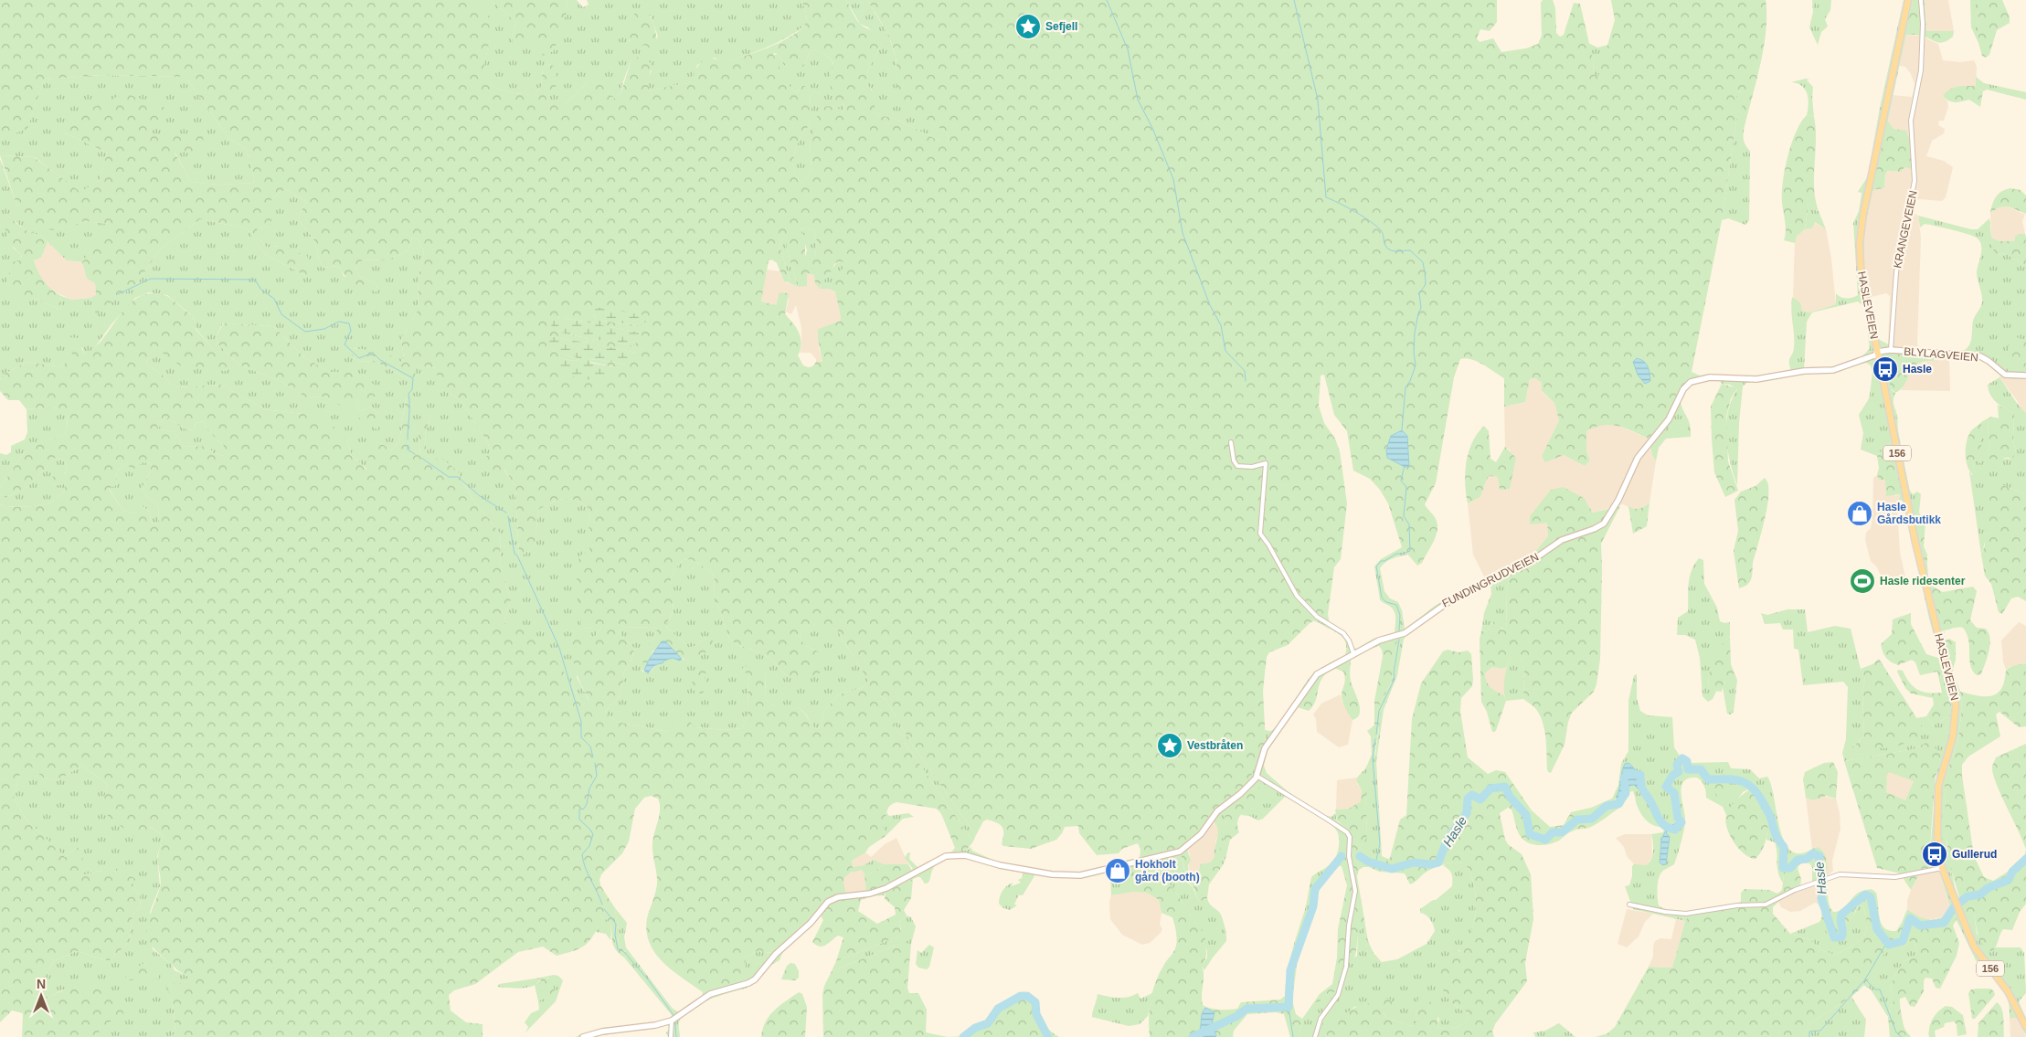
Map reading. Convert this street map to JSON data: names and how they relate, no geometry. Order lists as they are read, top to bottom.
{
  "streets": {
    "main road": ["HASLEVEIEN", "156"],
    "street": ["KRANGEVEIEN", "BLYLAGVEIEN", "FUNDINGRUDVEIEN"]
  },
  "crossings": [
    ["KRANGEVEIEN", "BLYLAGVEIEN"],
    ["HASLEVEIEN", "BLYLAGVEIEN"],
    ["HASLEVEIEN", "FUNDINGRUDVEIEN"],
    ["BLYLAGVEIEN", "FUNDINGRUDVEIEN"]
  ],
  "water": ["Hasle"],
  "places": {
    "place": ["Sefjell", "Vestbråten"],
    "bus stop": ["Hasle", "Gullerud"],
    "shop": ["Hasle Gårdsbutikk", "Hokholt gård (booth)"],
    "sports": ["Hasle ridesenter"]
  },
  "north": "top"
}
